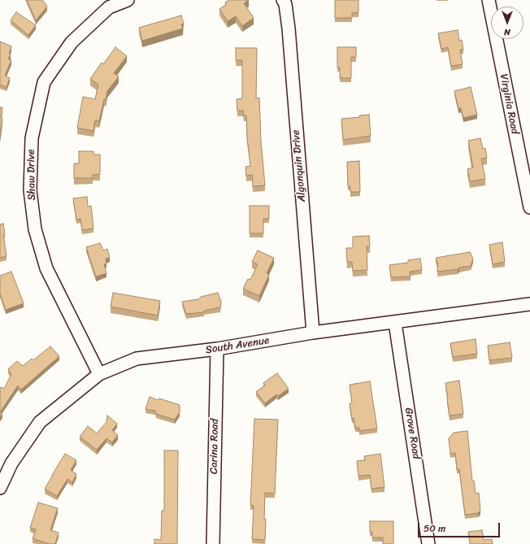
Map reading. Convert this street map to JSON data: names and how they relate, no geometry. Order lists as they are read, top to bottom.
{
  "streets": {
    "street": [
      "Virginia Road",
      "Algonquin Drive",
      "Shaw Drive",
      "South Avenue",
      "Grove Road",
      "Carina Road"
    ]
  },
  "crossings": [
    ["Algonquin Drive", "South Avenue"],
    ["Shaw Drive", "South Avenue"],
    ["South Avenue", "Grove Road"],
    ["South Avenue", "Carina Road"]
  ],
  "scale_bar": "50 m",
  "north": "bottom"
}
